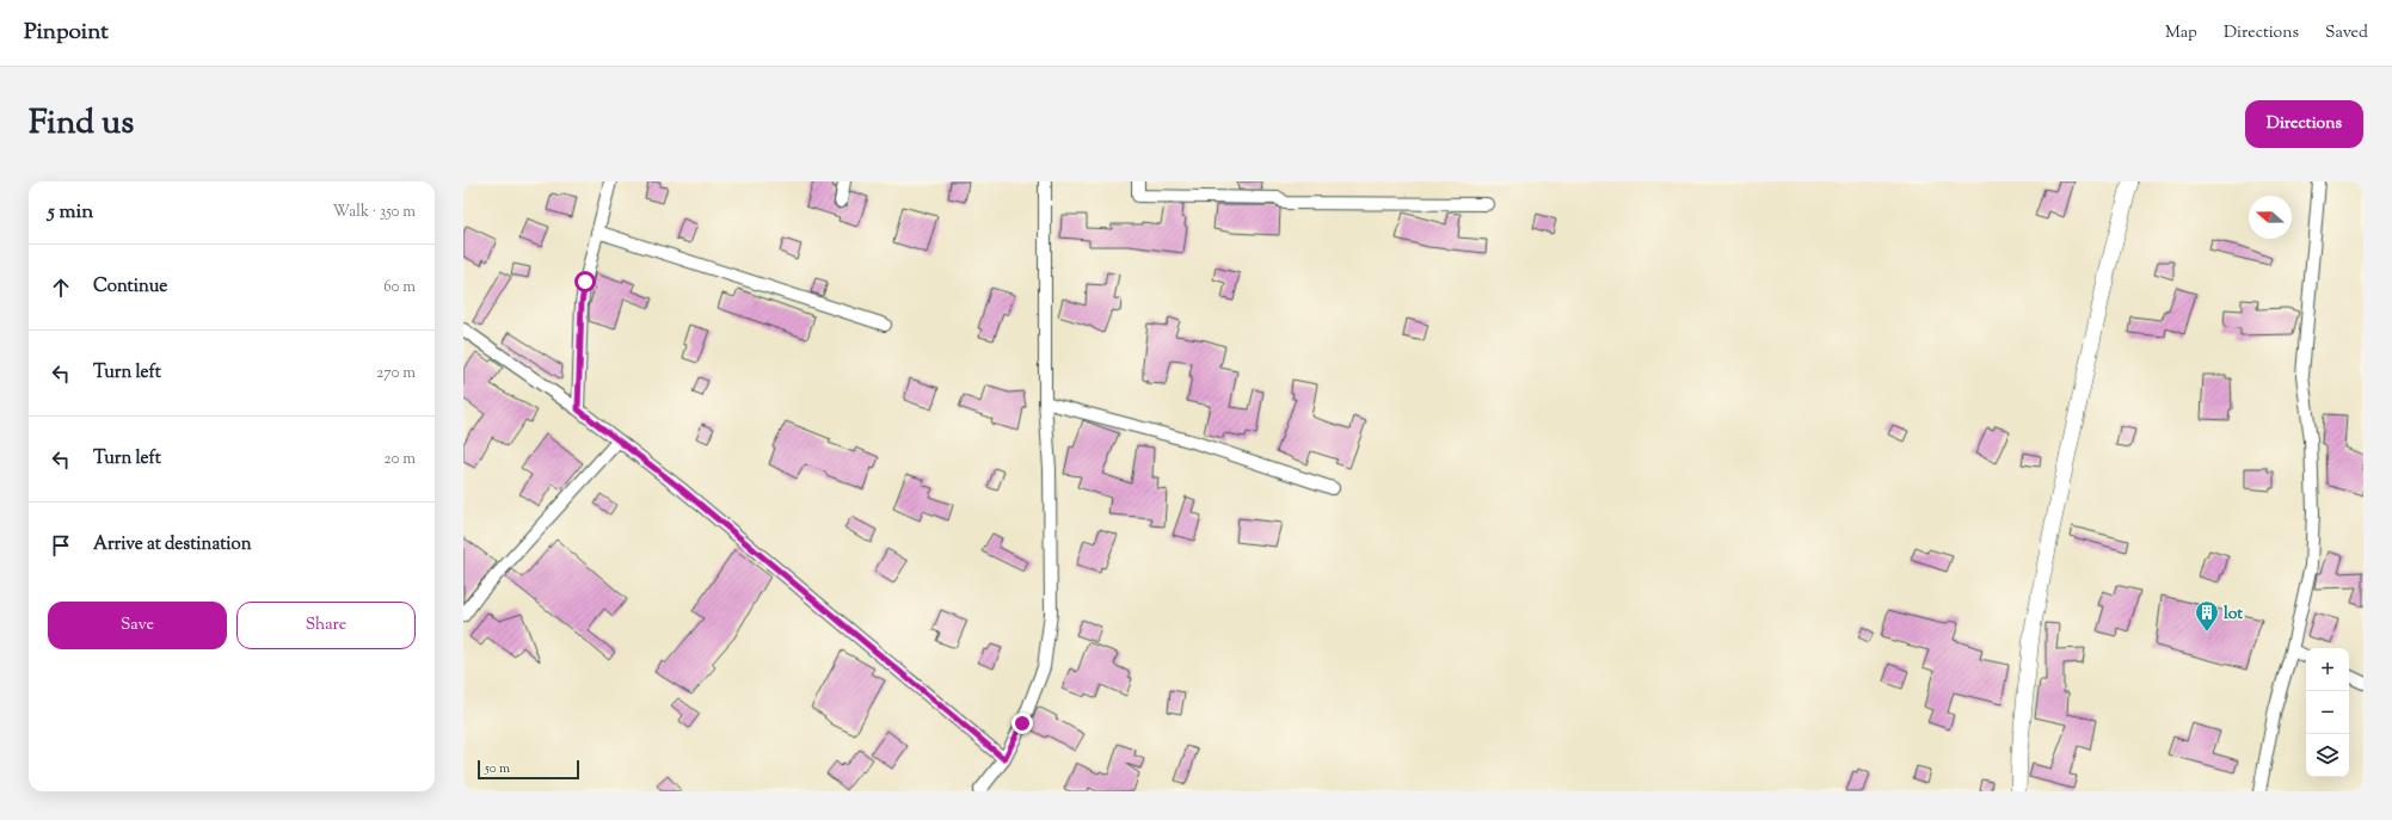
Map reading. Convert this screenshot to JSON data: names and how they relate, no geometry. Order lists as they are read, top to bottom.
{
  "places": {
    "building": ["lot"]
  },
  "scale_bar": "50 m",
  "north": "left",
  "page": {
    "header": "Pinpoint",
    "nav": ["Map", "Directions", "Saved"],
    "title": "Find us",
    "buttons": [
      "Directions",
      ["Save", "Share"]
    ],
    "heading": ["5 min", "Walk · 350 m"],
    "list": [
      ["Continue", "60 m"],
      ["Turn left", "270 m"],
      ["Turn left", "20 m"],
      "Arrive at destination"
    ],
    "map_buttons": ["+", "−"],
    "scale": "50 m"
  }
}
